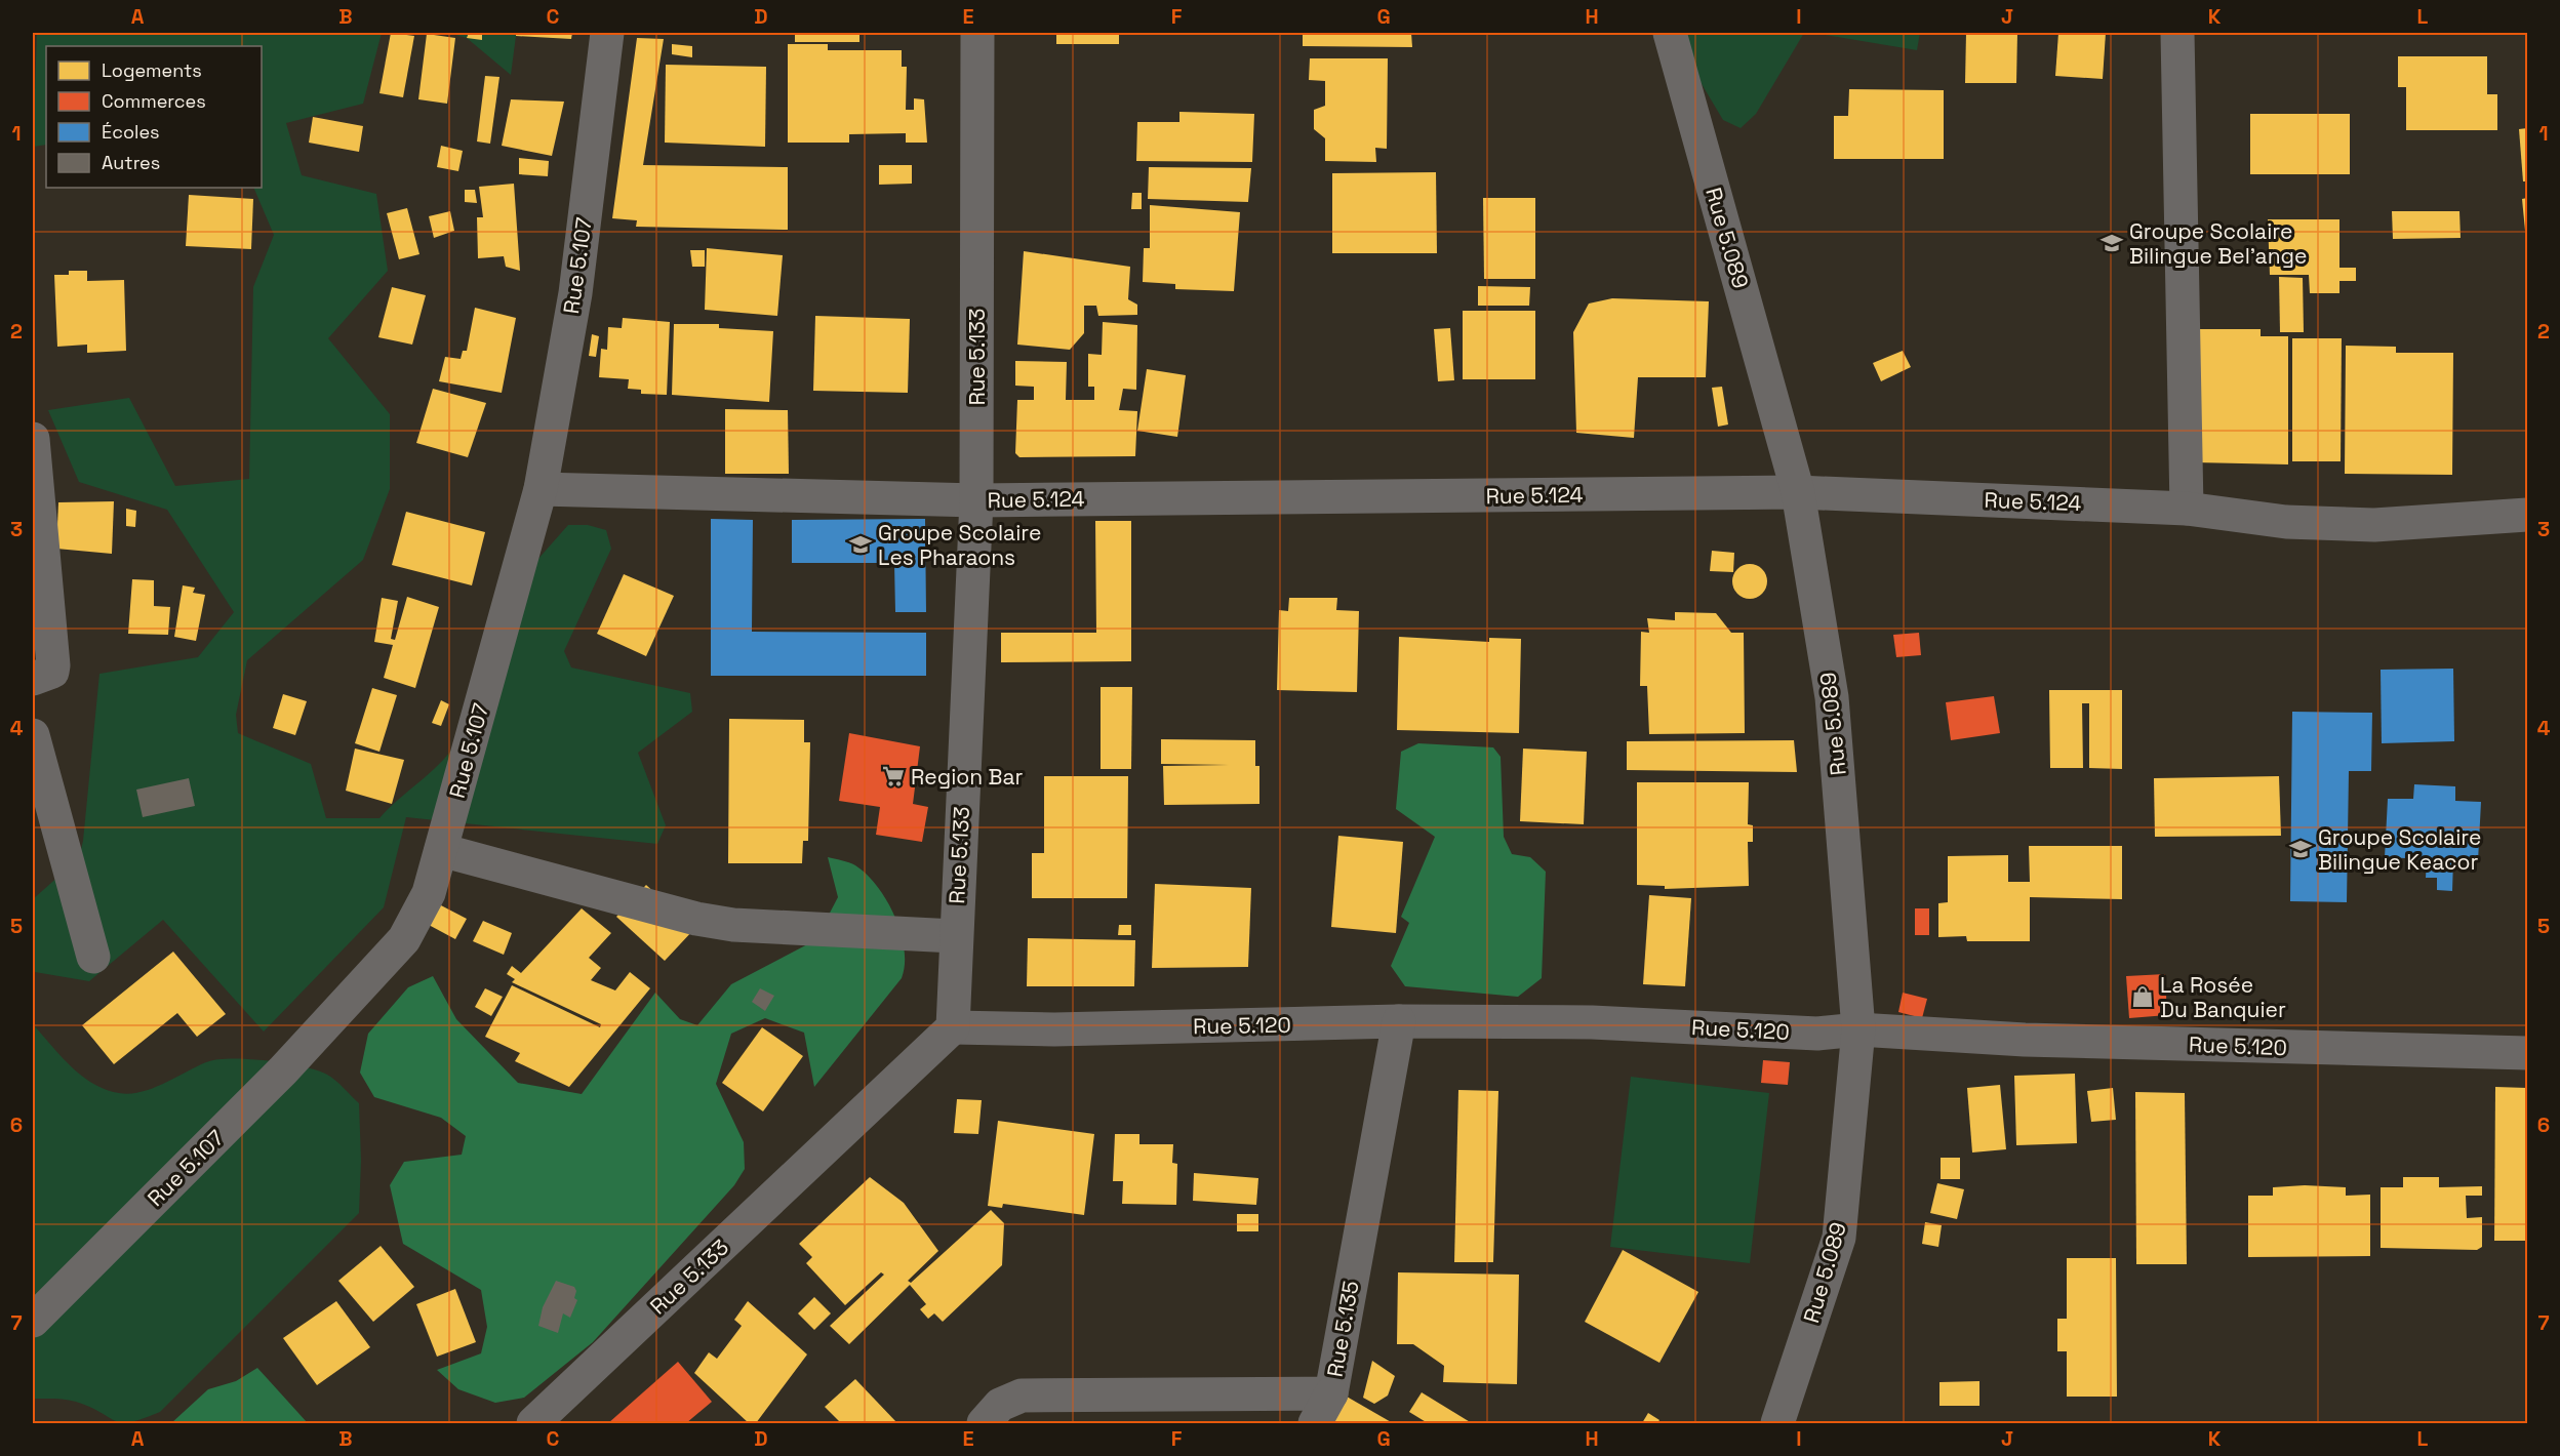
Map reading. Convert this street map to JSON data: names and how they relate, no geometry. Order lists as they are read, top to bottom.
{
  "streets": {
    "street": [
      "Rue 5.089",
      "Rue 5.107",
      "Rue 5.133",
      "Rue 5.124",
      "Rue 5.120",
      "Rue 5.135"
    ]
  },
  "crossings": [
    ["Rue 5.089", "Rue 5.124"],
    ["Rue 5.089", "Rue 5.120"],
    ["Rue 5.107", "Rue 5.124"],
    ["Rue 5.133", "Rue 5.124"],
    ["Rue 5.133", "Rue 5.120"],
    ["Rue 5.120", "Rue 5.135"]
  ],
  "places": {
    "school or university": ["Groupe Scolaire Bilingue Bel'ange", "Groupe Scolaire Les Pharaons", "Groupe Scolaire Bilingue Keacor"],
    "supermarket": ["Region Bar"],
    "shop": ["La Rosée Du Banquier"]
  },
  "legend": [
    "Logements",
    "Commerces",
    "Écoles",
    "Autres"
  ],
  "grid": {
    "columns": [
      "A",
      "B",
      "C",
      "D",
      "E",
      "F",
      "G",
      "H",
      "I",
      "J",
      "K",
      "L"
    ],
    "rows": [
      "1",
      "2",
      "3",
      "4",
      "5",
      "6",
      "7"
    ]
  }
}
